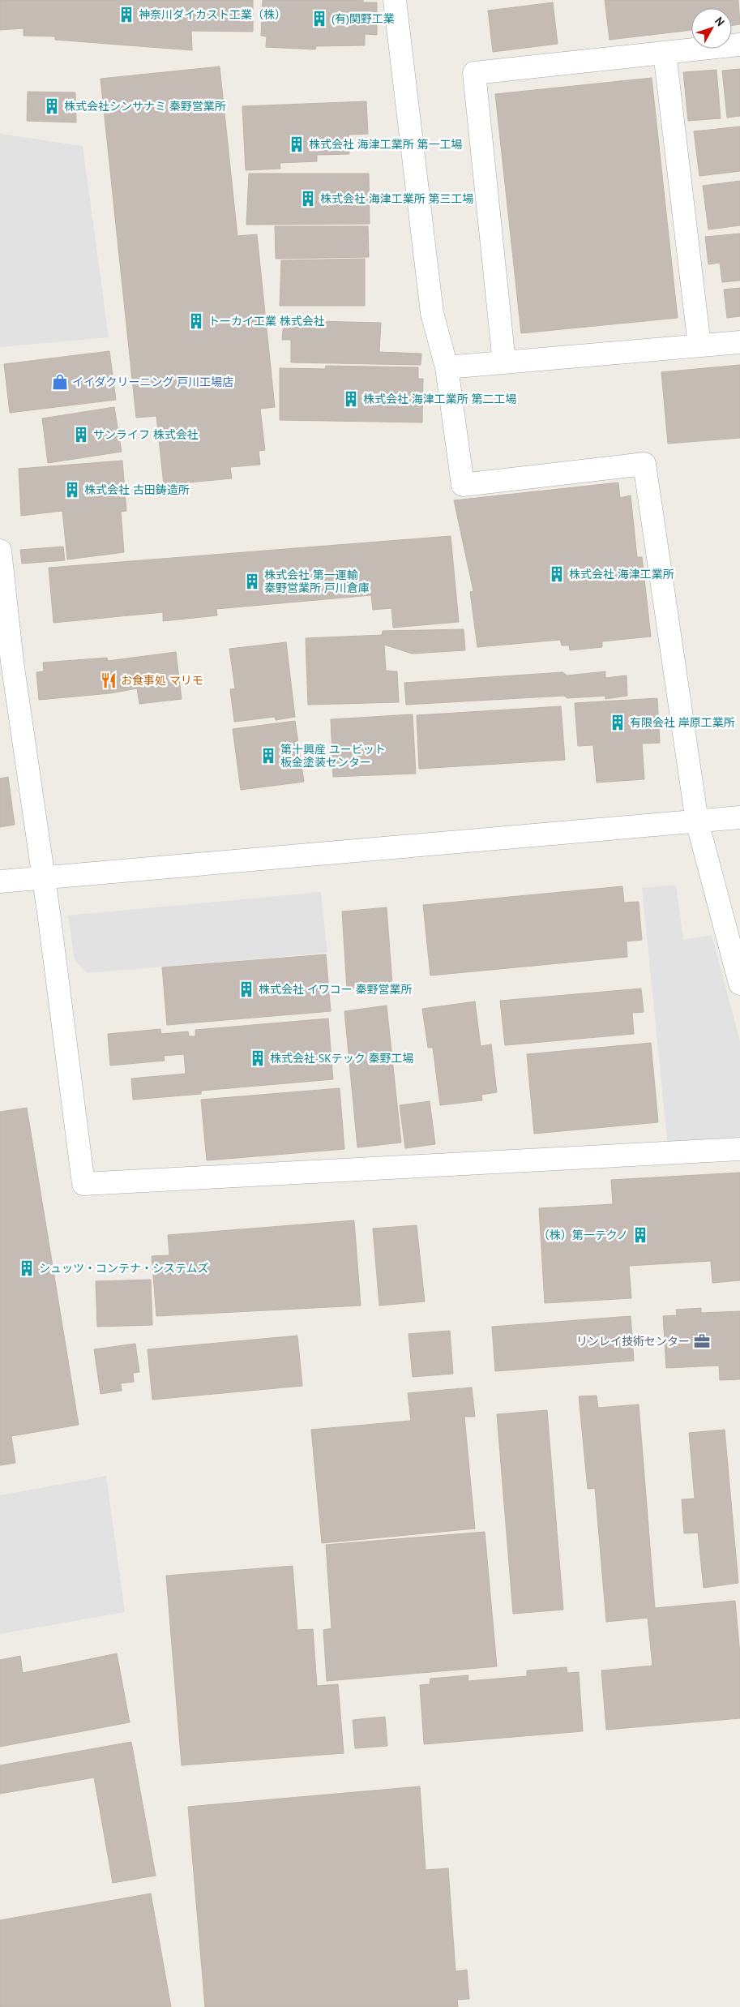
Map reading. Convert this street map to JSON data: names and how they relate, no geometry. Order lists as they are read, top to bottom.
{
  "places": {
    "building": [
      "神奈川ダイカスト工業（株）",
      "(有)関野工業",
      "株式会社シンサナミ 秦野営業所",
      "株式会社 海津工業所 第一工場",
      "株式会社 海津工業所 第三工場",
      "トーカイ工業 株式会社",
      "株式会社 海津工業所 第二工場",
      "サンライフ 株式会社",
      "株式会社 古田鋳造所",
      "株式会社 海津工業所",
      "株式会社 第一運輸 秦野営業所 戸川倉庫",
      "有限会社 岸原工業所",
      "第十興産 ユービット 板金塗装センター",
      "株式会社 イワコー 秦野営業所",
      "株式会社 SKテック 秦野工場",
      "（株）第一テクノ",
      "シュッツ・コンテナ・システムズ"
    ],
    "shop": ["イイダクリーニング 戸川工場店"],
    "restaurant": ["お食事処 マリモ"],
    "office": ["リンレイ技術センター"]
  },
  "north": "top right"
}
